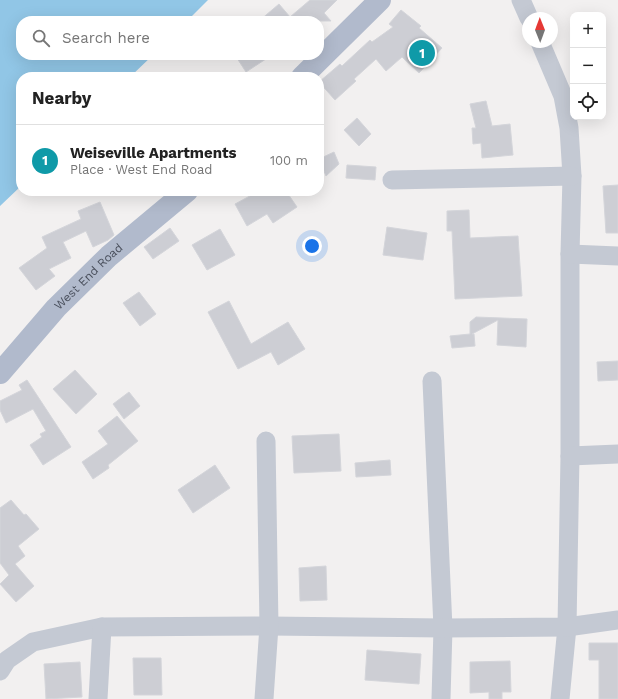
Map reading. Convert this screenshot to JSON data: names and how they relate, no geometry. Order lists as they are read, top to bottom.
{
  "streets": {
    "main road": ["West End Road"]
  },
  "north": "top",
  "page": {
    "map_buttons": ["+", "−"],
    "search": "Search here",
    "pins": "1",
    "heading": "Nearby",
    "list": [
      {
        "mark": "1",
        "name": "Weiseville Apartments",
        "note": "Place · West End Road",
        "value": "100 m"
      }
    ]
  }
}
